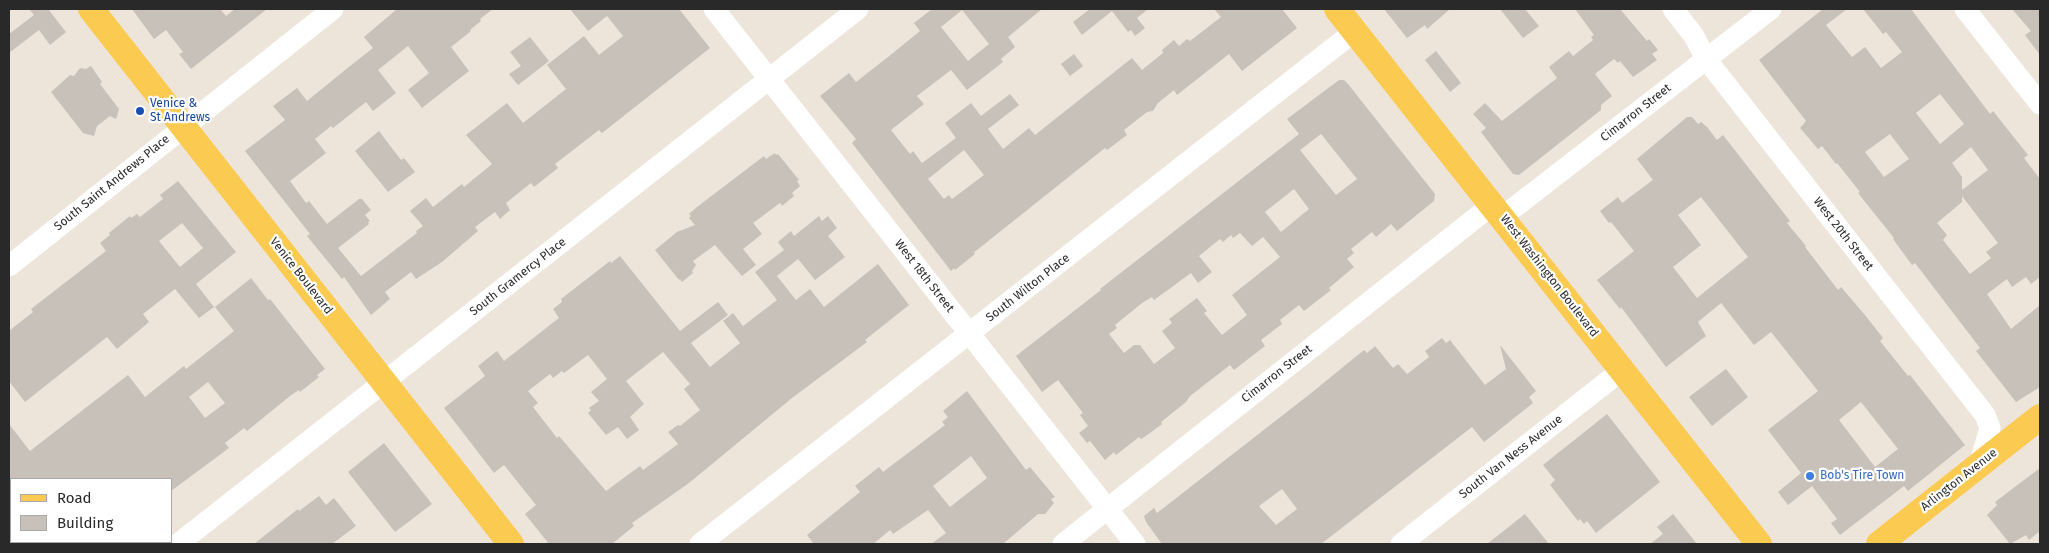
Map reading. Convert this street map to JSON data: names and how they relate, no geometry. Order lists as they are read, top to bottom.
{
  "streets": {
    "main road": ["Venice Boulevard", "West Washington Boulevard", "Arlington Avenue"],
    "street": [
      "Cimarron Street",
      "South Saint Andrews Place",
      "West 20th Street",
      "West 18th Street",
      "South Gramercy Place",
      "South Wilton Place",
      "South Van Ness Avenue"
    ]
  },
  "crossings": [
    ["Cimarron Street", "West 20th Street"],
    ["Cimarron Street", "West 18th Street"],
    ["Cimarron Street", "West Washington Boulevard"],
    ["South Saint Andrews Place", "Venice Boulevard"],
    ["West 20th Street", "Arlington Avenue"],
    ["Venice Boulevard", "South Gramercy Place"],
    ["West 18th Street", "South Gramercy Place"],
    ["West 18th Street", "South Wilton Place"],
    ["West Washington Boulevard", "South Wilton Place"],
    ["West Washington Boulevard", "South Van Ness Avenue"]
  ],
  "places": ["Venice & St Andrews", "Bob's Tire Town"],
  "legend": ["Road", "Building"]
}
